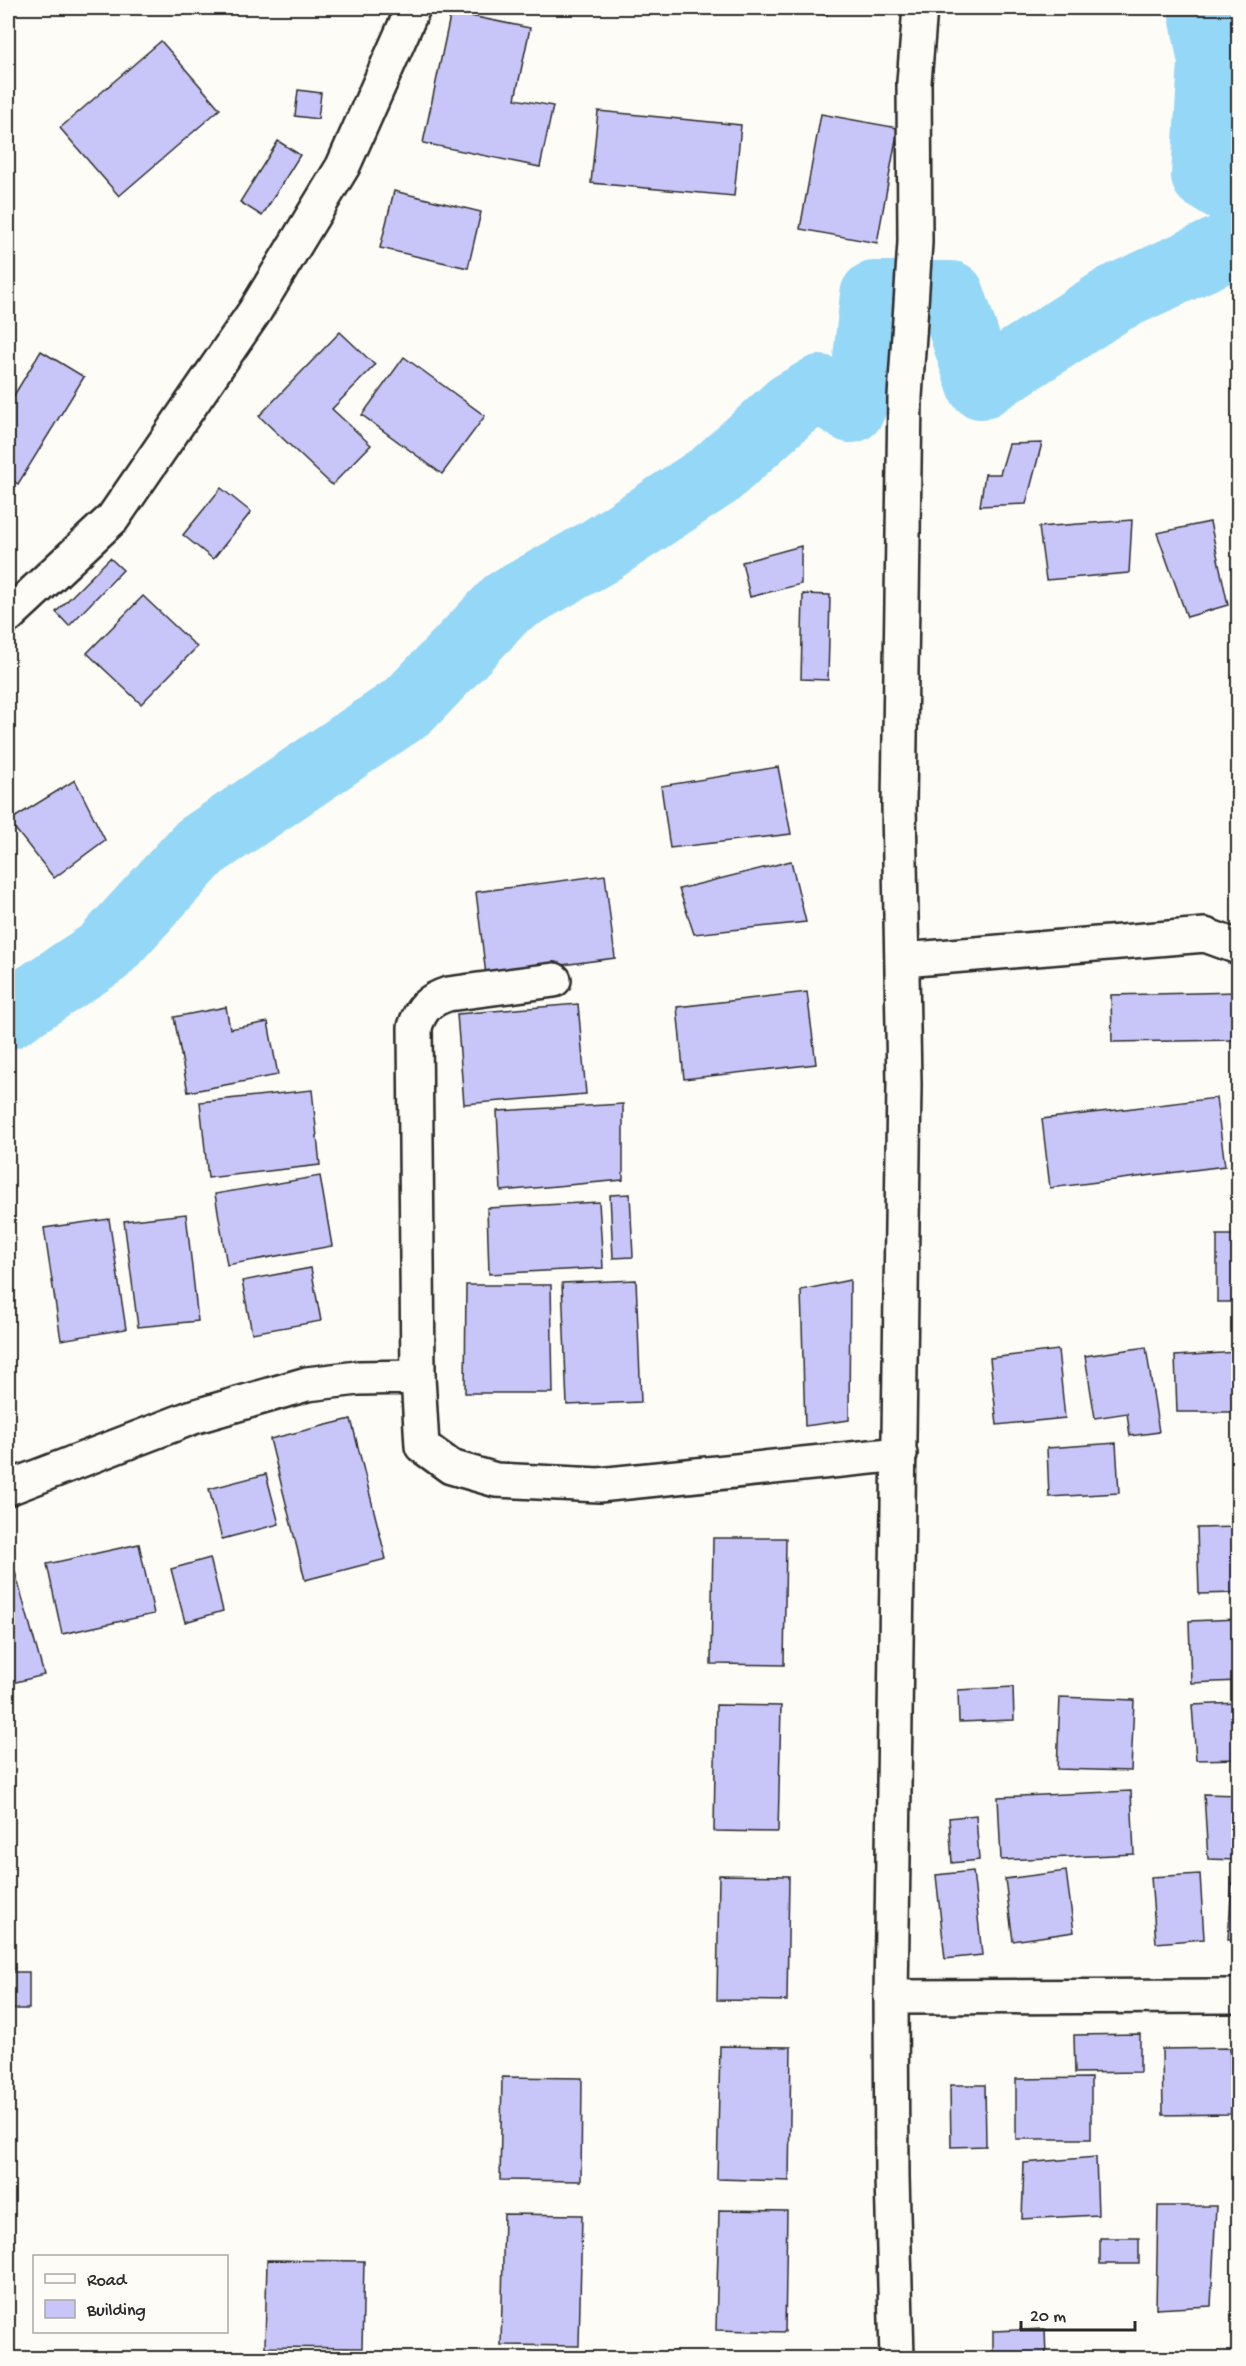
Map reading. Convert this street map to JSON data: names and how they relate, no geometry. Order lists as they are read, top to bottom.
{
  "legend": ["Road", "Building"],
  "scale_bar": "20 m"
}
